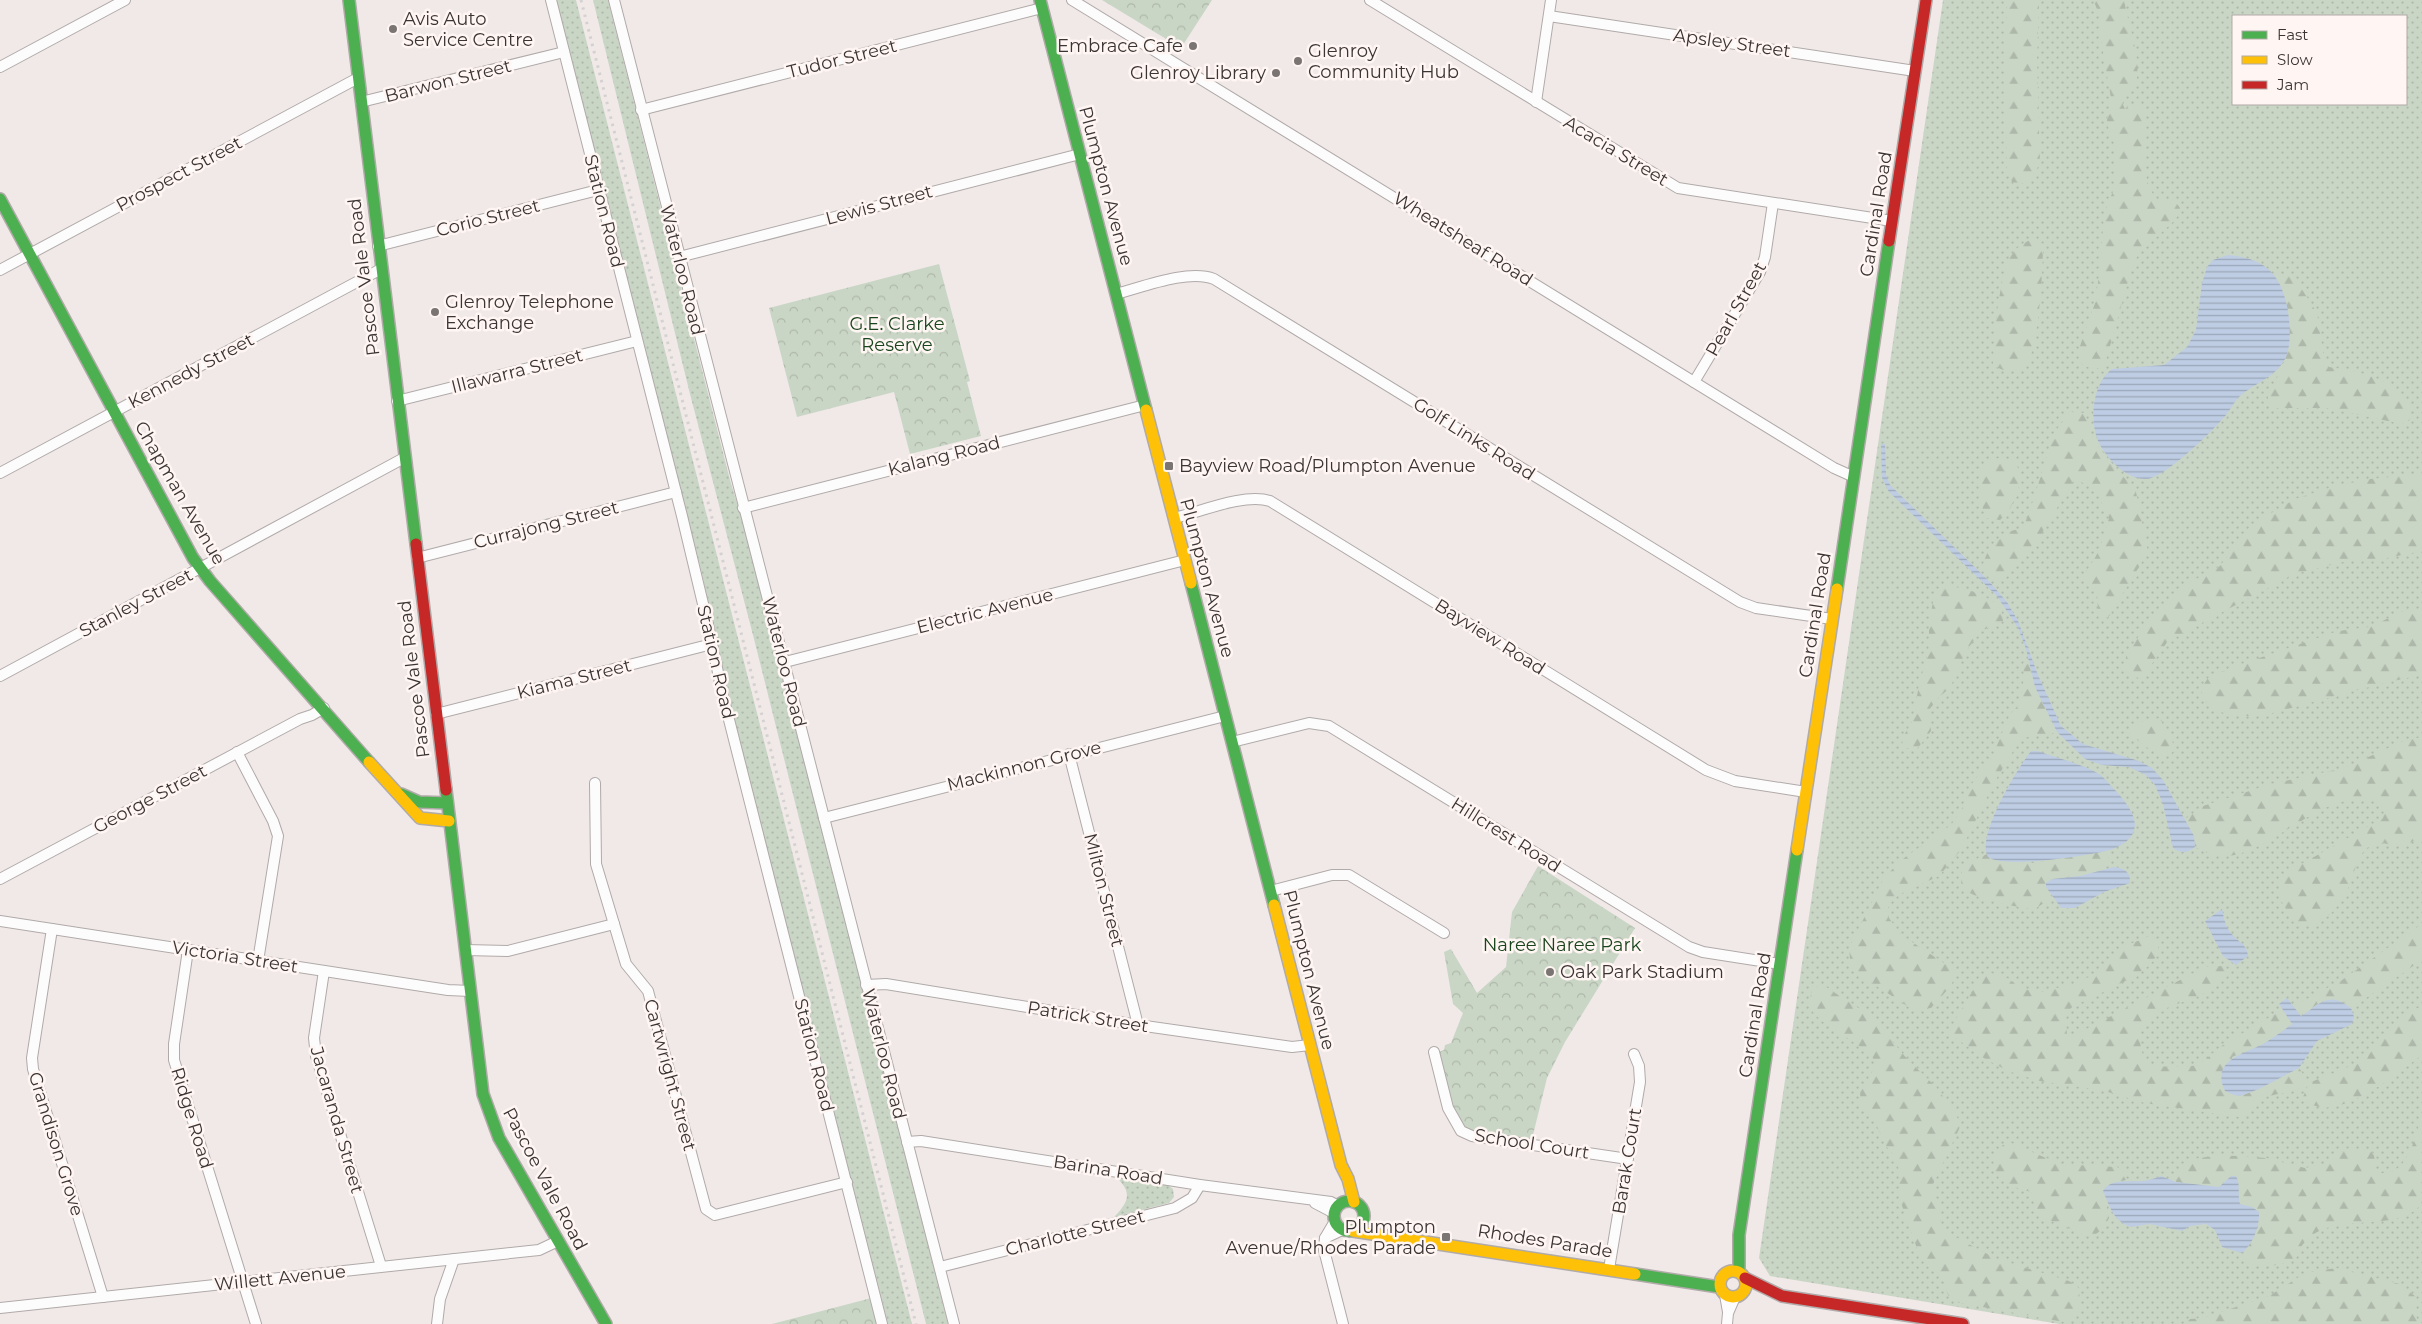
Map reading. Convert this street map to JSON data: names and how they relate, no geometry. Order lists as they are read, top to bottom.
{
  "streets": {
    "main road": [
      "Plumpton Avenue",
      "Cardinal Road",
      "Pascoe Vale Road",
      "Chapman Avenue",
      "Rhodes Parade"
    ],
    "street": [
      "Apsley Street",
      "Tudor Street",
      "Barwon Street",
      "Acacia Street",
      "Prospect Street",
      "Lewis Street",
      "Station Road",
      "Corio Street",
      "Wheatsheaf Road",
      "Waterloo Road",
      "Pearl Street",
      "Kennedy Street",
      "Illawarra Street",
      "Golf Links Road",
      "Kalang Road",
      "Currajong Street",
      "Stanley Street",
      "Electric Avenue",
      "Bayview Road",
      "Kiama Street",
      "Mackinnon Grove",
      "George Street",
      "Hillcrest Road",
      "Milton Street",
      "Victoria Street",
      "Patrick Street",
      "Cartwright Street",
      "Ridge Road",
      "Jacaranda Street",
      "Grandison Grove",
      "School Court",
      "Barak Court",
      "Barina Road",
      "Charlotte Street",
      "Willett Avenue"
    ]
  },
  "crossings": [
    ["Apsley Street", "Cardinal Road"],
    ["Tudor Street", "Plumpton Avenue"],
    ["Tudor Street", "Waterloo Road"],
    ["Barwon Street", "Station Road"],
    ["Barwon Street", "Pascoe Vale Road"],
    ["Acacia Street", "Cardinal Road"],
    ["Acacia Street", "Pearl Street"],
    ["Prospect Street", "Pascoe Vale Road"],
    ["Prospect Street", "Chapman Avenue"],
    ["Plumpton Avenue", "Lewis Street"],
    ["Plumpton Avenue", "Golf Links Road"],
    ["Plumpton Avenue", "Kalang Road"],
    ["Plumpton Avenue", "Electric Avenue"],
    ["Plumpton Avenue", "Bayview Road"],
    ["Plumpton Avenue", "Mackinnon Grove"],
    ["Plumpton Avenue", "Hillcrest Road"],
    ["Plumpton Avenue", "Patrick Street"],
    ["Plumpton Avenue", "Barina Road"],
    ["Plumpton Avenue", "Rhodes Parade"],
    ["Lewis Street", "Waterloo Road"],
    ["Station Road", "Corio Street"],
    ["Station Road", "Illawarra Street"],
    ["Station Road", "Currajong Street"],
    ["Station Road", "Kiama Street"],
    ["Station Road", "Cartwright Street"],
    ["Cardinal Road", "Wheatsheaf Road"],
    ["Cardinal Road", "Golf Links Road"],
    ["Cardinal Road", "Bayview Road"],
    ["Cardinal Road", "Hillcrest Road"],
    ["Cardinal Road", "Rhodes Parade"],
    ["Corio Street", "Pascoe Vale Road"],
    ["Wheatsheaf Road", "Pearl Street"],
    ["Waterloo Road", "Kalang Road"],
    ["Waterloo Road", "Electric Avenue"],
    ["Waterloo Road", "Mackinnon Grove"],
    ["Waterloo Road", "Patrick Street"],
    ["Waterloo Road", "Barina Road"],
    ["Waterloo Road", "Charlotte Street"],
    ["Pascoe Vale Road", "Kennedy Street"],
    ["Pascoe Vale Road", "Illawarra Street"],
    ["Pascoe Vale Road", "Chapman Avenue"],
    ["Pascoe Vale Road", "Currajong Street"],
    ["Pascoe Vale Road", "Stanley Street"],
    ["Pascoe Vale Road", "Kiama Street"],
    ["Pascoe Vale Road", "Victoria Street"],
    ["Pascoe Vale Road", "Willett Avenue"],
    ["Kennedy Street", "Chapman Avenue"],
    ["Chapman Avenue", "Stanley Street"],
    ["Chapman Avenue", "George Street"],
    ["Mackinnon Grove", "Milton Street"],
    ["Milton Street", "Patrick Street"],
    ["Victoria Street", "Ridge Road"],
    ["Victoria Street", "Jacaranda Street"],
    ["Victoria Street", "Grandison Grove"],
    ["Ridge Road", "Willett Avenue"],
    ["Jacaranda Street", "Willett Avenue"],
    ["Grandison Grove", "Willett Avenue"],
    ["School Court", "Barak Court"],
    ["Barak Court", "Rhodes Parade"],
    ["Barina Road", "Charlotte Street"],
    ["Barina Road", "Rhodes Parade"]
  ],
  "parks": ["G.E. Clarke Reserve", "Naree Naree Park"],
  "places": {
    "other": [
      "Avis Auto Service Centre",
      "Embrace Cafe",
      "Glenroy Community Hub",
      "Glenroy Library",
      "Glenroy Telephone Exchange",
      "Oak Park Stadium"
    ],
    "transit": ["Bayview Road/Plumpton Avenue", "Plumpton Avenue/Rhodes Parade"]
  },
  "legend": ["Fast", "Slow", "Jam"]
}
